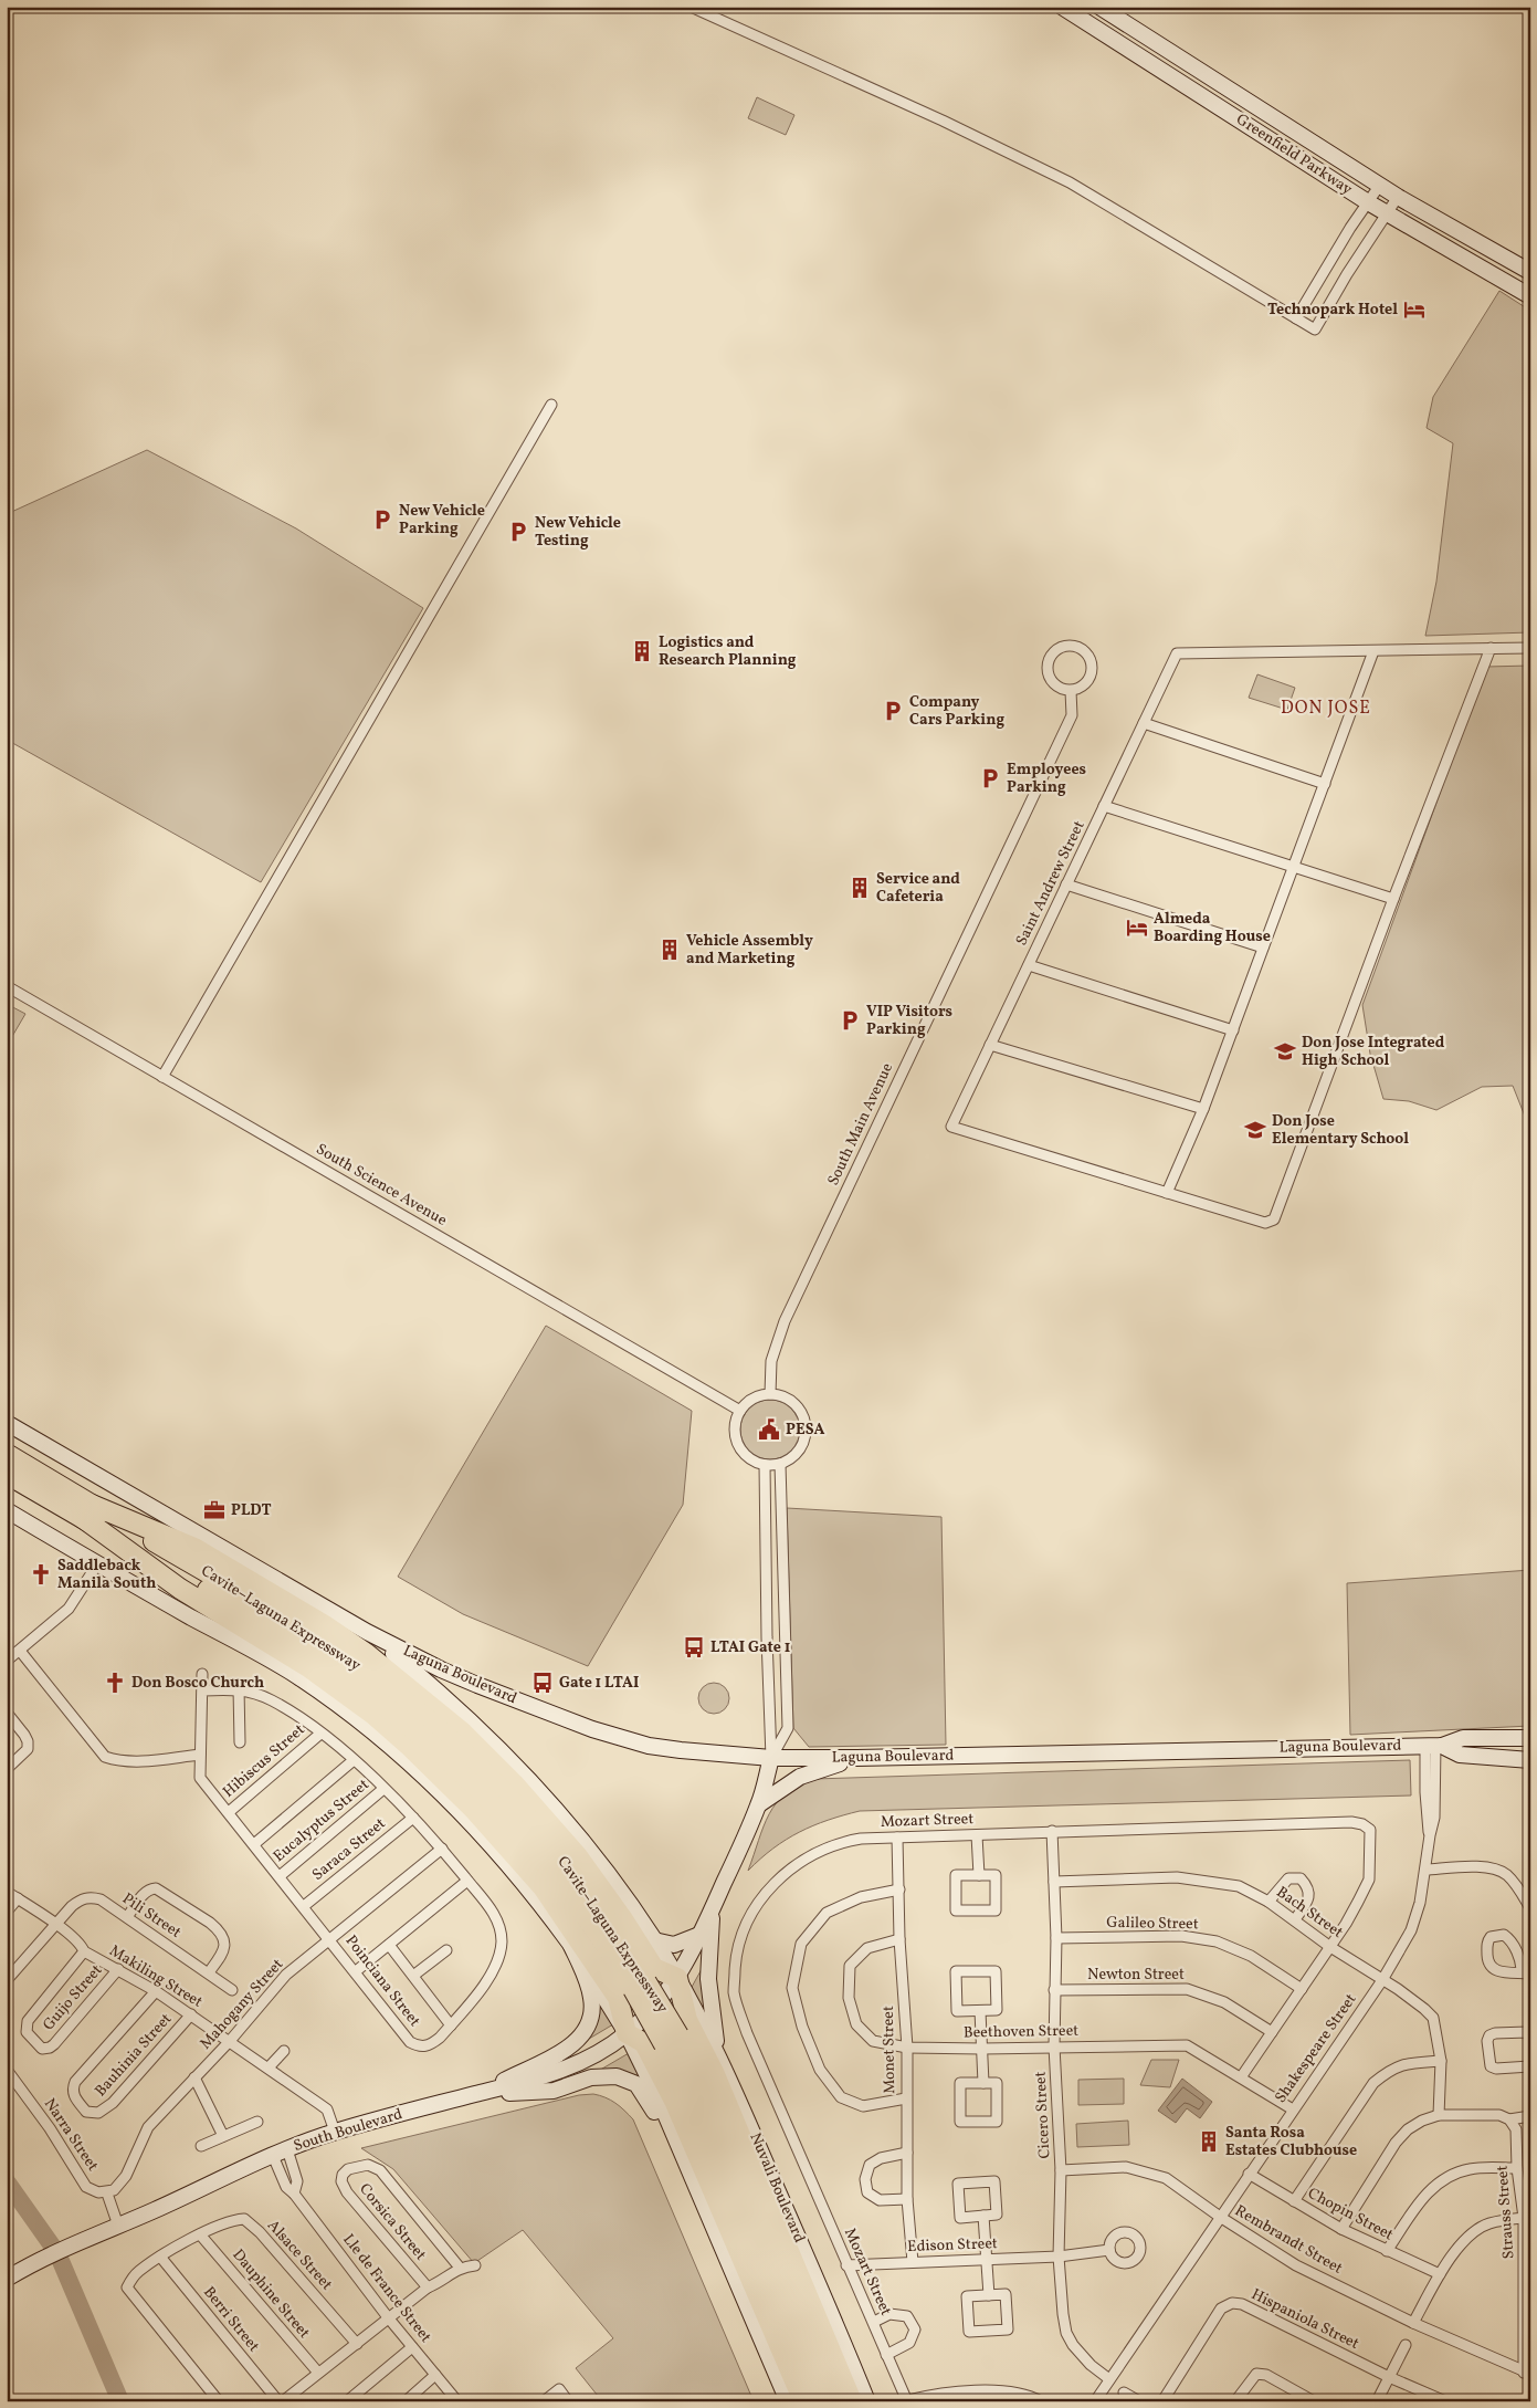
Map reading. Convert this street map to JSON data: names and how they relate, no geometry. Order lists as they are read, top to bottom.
{
  "streets": {
    "highway": ["Cavite–Laguna Expressway"],
    "main road": [
      "Greenfield Parkway",
      "Laguna Boulevard",
      "South Boulevard",
      "Nuvali Boulevard"
    ],
    "street": [
      "Saint Andrew Street",
      "South Main Avenue",
      "South Science Avenue",
      "Hibiscus Street",
      "Eucalyptus Street",
      "Mozart Street",
      "Saraca Street",
      "Bach Street",
      "Pili Street",
      "Galileo Street",
      "Newton Street",
      "Makiling Street",
      "Poinciana Street",
      "Guijo Street",
      "Mahogany Street",
      "Beethoven Street",
      "Shakespeare Street",
      "Monet Street",
      "Bauhinia Street",
      "Cicero Street",
      "Narra Street",
      "Strauss Street",
      "Chopin Street",
      "Corsica Street",
      "Rembrandt Street",
      "Edison Street",
      "Alsace Street",
      "Lle de France Street",
      "Dauphine Street",
      "Berri Street",
      "Hispaniola Street"
    ]
  },
  "crossings": [
    ["South Main Avenue", "South Science Avenue"],
    ["Laguna Boulevard", "Shakespeare Street"],
    ["Laguna Boulevard", "South Boulevard"],
    ["Laguna Boulevard", "Nuvali Boulevard"],
    ["Hibiscus Street", "Poinciana Street"],
    ["Eucalyptus Street", "Poinciana Street"],
    ["Mozart Street", "Bach Street"],
    ["Mozart Street", "Galileo Street"],
    ["Mozart Street", "Newton Street"],
    ["Mozart Street", "Beethoven Street"],
    ["Mozart Street", "Monet Street"],
    ["Mozart Street", "Cicero Street"],
    ["Mozart Street", "Edison Street"],
    ["Saraca Street", "Poinciana Street"],
    ["Bach Street", "Shakespeare Street"],
    ["Bach Street", "Cicero Street"],
    ["Pili Street", "Makiling Street"],
    ["Galileo Street", "Cicero Street"],
    ["Newton Street", "Cicero Street"],
    ["Makiling Street", "Guijo Street"],
    ["Makiling Street", "Mahogany Street"],
    ["Makiling Street", "Bauhinia Street"],
    ["Makiling Street", "South Boulevard"],
    ["Poinciana Street", "Mahogany Street"],
    ["Mahogany Street", "Narra Street"],
    ["Beethoven Street", "Shakespeare Street"],
    ["Beethoven Street", "Monet Street"],
    ["Beethoven Street", "Cicero Street"],
    ["Shakespeare Street", "Cicero Street"],
    ["Shakespeare Street", "Chopin Street"],
    ["Shakespeare Street", "Rembrandt Street"],
    ["Monet Street", "Edison Street"],
    ["Cicero Street", "Rembrandt Street"],
    ["Cicero Street", "Edison Street"],
    ["South Boulevard", "Nuvali Boulevard"],
    ["South Boulevard", "Lle de France Street"],
    ["Strauss Street", "Rembrandt Street"],
    ["Alsace Street", "Dauphine Street"],
    ["Alsace Street", "Berri Street"]
  ],
  "districts": ["DON JOSE"],
  "places": {
    "hotel": ["Technopark Hotel", "Almeda Boarding House"],
    "parking": [
      "New Vehicle Parking",
      "New Vehicle Testing",
      "Company Cars Parking",
      "Employees Parking",
      "VIP Visitors Parking"
    ],
    "building": [
      "Logistics and Research Planning",
      "Service and Cafeteria",
      "Vehicle Assembly and Marketing",
      "Santa Rosa Estates Clubhouse"
    ],
    "school or university": ["Don Jose Integrated High School", "Don Jose Elementary School"],
    "public building": ["PESA"],
    "office": ["PLDT"],
    "church": ["Saddleback Manila South", "Don Bosco Church"],
    "bus stop": ["LTAI Gate 1", "Gate 1 LTAI"]
  }
}
